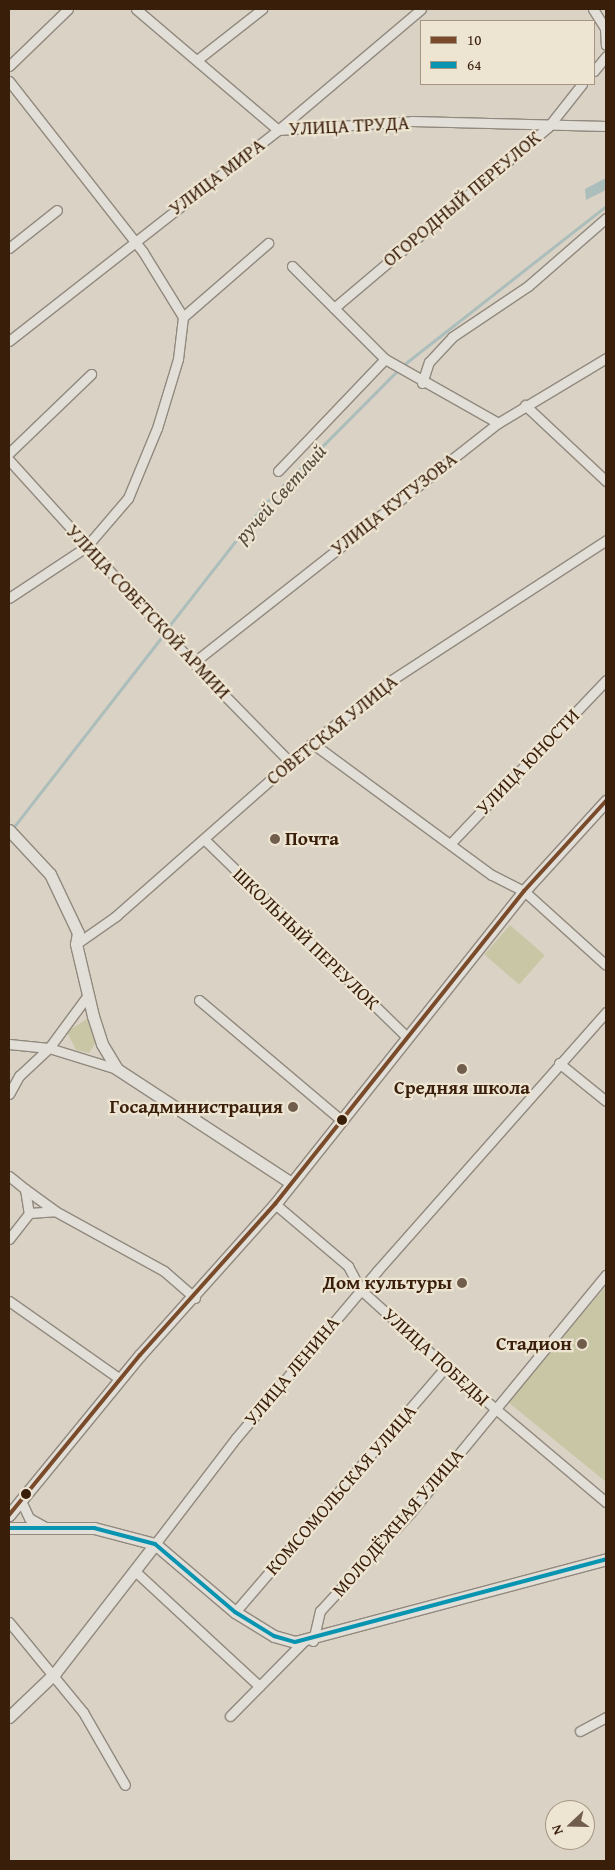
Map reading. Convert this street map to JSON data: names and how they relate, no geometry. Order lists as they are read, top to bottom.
{
  "streets": {
    "street": [
      "УЛИЦА ТРУДА",
      "УЛИЦА МИРА",
      "ОГОРОДНЫЙ ПЕРЕУЛОК",
      "УЛИЦА КУТУЗОВА",
      "УЛИЦА СОВЕТСКОЙ АРМИИ",
      "СОВЕТСКАЯ УЛИЦА",
      "УЛИЦА ЮНОСТИ",
      "ШКОЛЬНЫЙ ПЕРЕУЛОК",
      "УЛИЦА ПОБЕДЫ",
      "УЛИЦА ЛЕНИНА",
      "КОМСОМОЛЬСКАЯ УЛИЦА",
      "МОЛОДЁЖНАЯ УЛИЦА"
    ]
  },
  "crossings": [
    ["УЛИЦА ТРУДА", "УЛИЦА МИРА"],
    ["УЛИЦА ТРУДА", "ОГОРОДНЫЙ ПЕРЕУЛОК"],
    ["УЛИЦА КУТУЗОВА", "УЛИЦА СОВЕТСКОЙ АРМИИ"],
    ["УЛИЦА СОВЕТСКОЙ АРМИИ", "СОВЕТСКАЯ УЛИЦА"],
    ["СОВЕТСКАЯ УЛИЦА", "ШКОЛЬНЫЙ ПЕРЕУЛОК"],
    ["УЛИЦА ПОБЕДЫ", "УЛИЦА ЛЕНИНА"],
    ["УЛИЦА ПОБЕДЫ", "КОМСОМОЛЬСКАЯ УЛИЦА"],
    ["УЛИЦА ПОБЕДЫ", "МОЛОДЁЖНАЯ УЛИЦА"]
  ],
  "water": ["ручей Светлый"],
  "places": [
    "Почта",
    "Средняя школа",
    "Госадминистрация",
    "Дом культуры",
    "Стадион"
  ],
  "lines": ["transit line 10", "transit line 64"],
  "legend": ["10", "64"],
  "north": "left"
}
